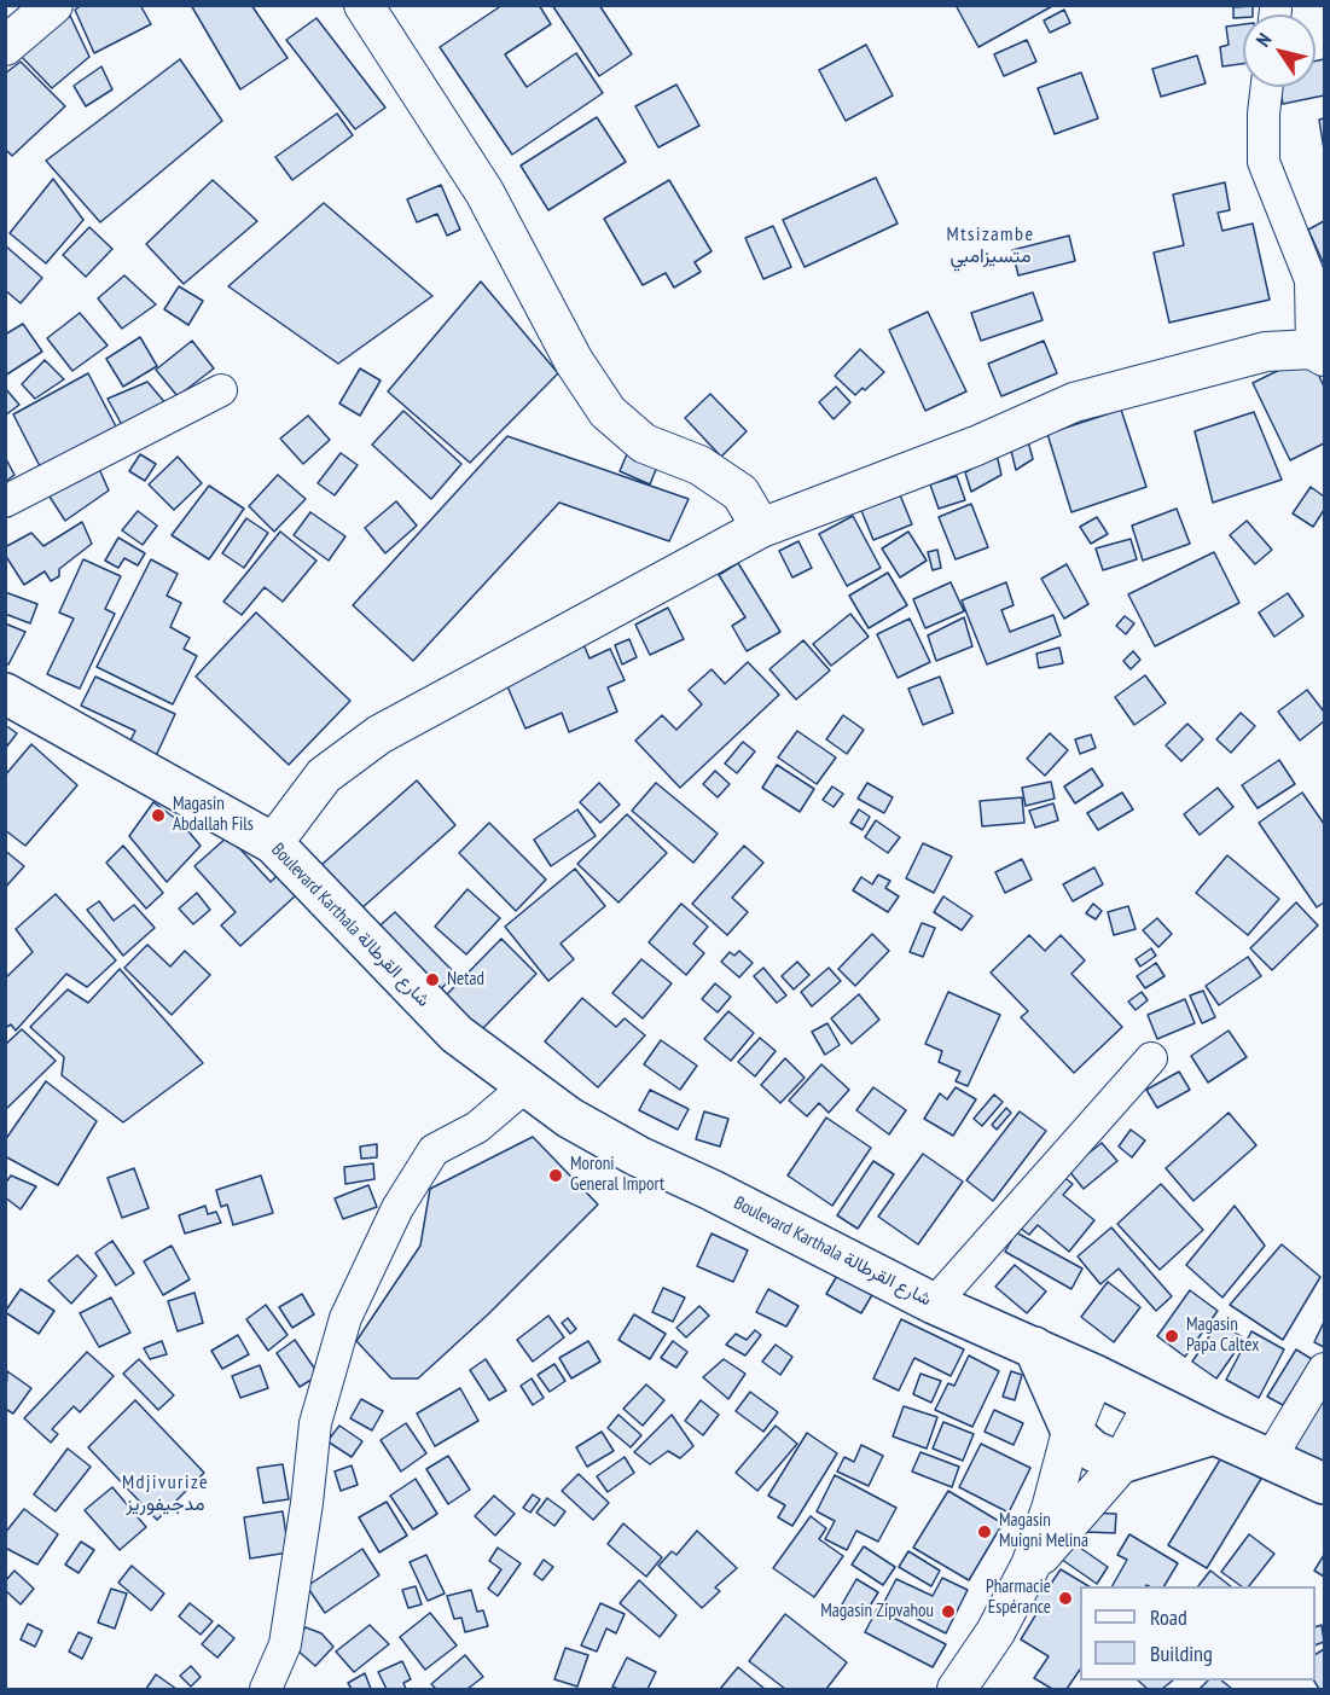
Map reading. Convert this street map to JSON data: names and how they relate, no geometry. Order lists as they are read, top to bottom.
{
  "streets": {
    "main road": ["Boulevard Karthala شارع القرطالة"]
  },
  "districts": ["Mtsizambe متسيزامبي", "Mdjivurize مدجيفوريز"],
  "places": [
    "Magasin Abdallah Fils",
    "Netad",
    "Moroni General Import",
    "Magasin Papa Caltex",
    "Magasin Muigni Melina",
    "Pharmacie Espérance",
    "Magasin Zipvahou"
  ],
  "legend": ["Road", "Building"],
  "north": "top left"
}
